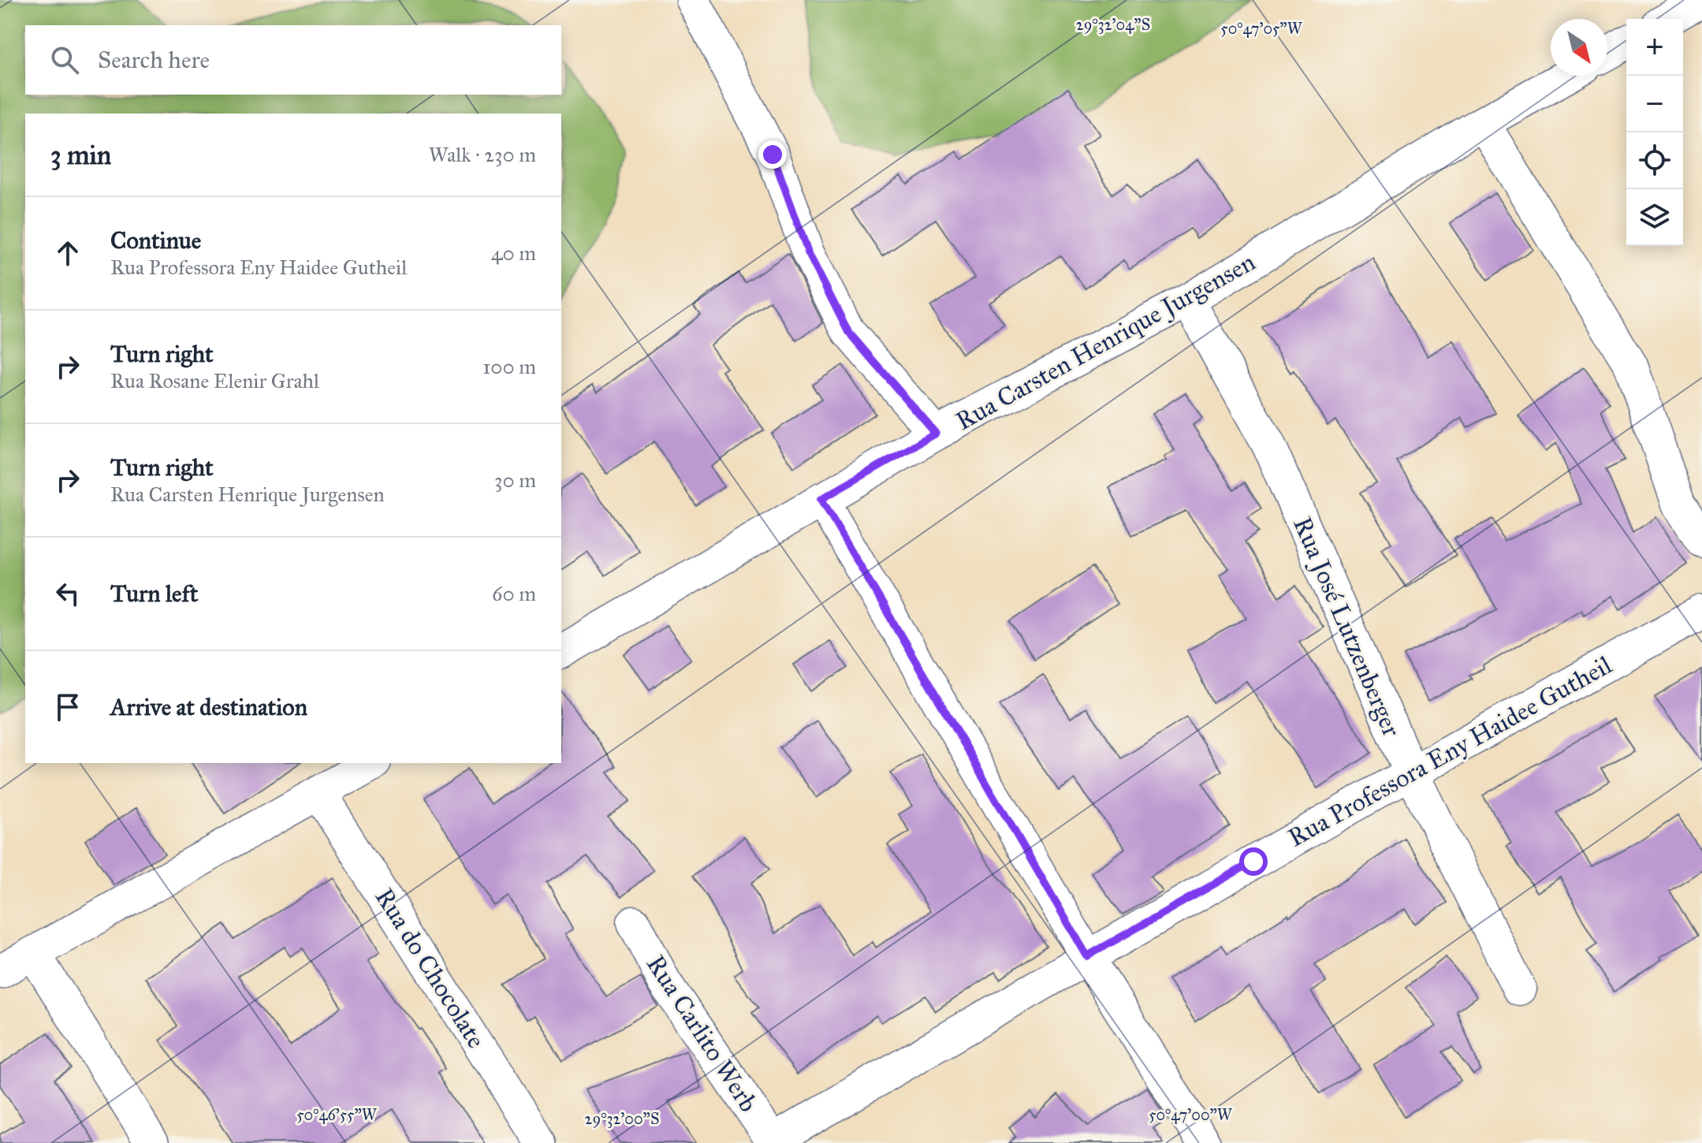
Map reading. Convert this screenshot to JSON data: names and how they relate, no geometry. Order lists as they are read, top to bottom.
{
  "streets": {
    "street": [
      "Rua Carsten Henrique Jurgensen",
      "Rua José Lutzenberger",
      "Rua Professora Eny Haidee Gutheil",
      "Rua do Chocolate",
      "Rua Carlito Werb"
    ]
  },
  "crossings": [
    ["Rua Carsten Henrique Jurgensen", "Rua José Lutzenberger"],
    ["Rua José Lutzenberger", "Rua Professora Eny Haidee Gutheil"],
    ["Rua Professora Eny Haidee Gutheil", "Rua Carlito Werb"]
  ],
  "north": "bottom right",
  "page": {
    "map_buttons": ["+", "−"],
    "search": "Search here",
    "heading": ["3 min", "Walk · 230 m"],
    "list": [
      ["Continue", "Rua Professora Eny Haidee Gutheil", "40 m"],
      ["Turn right", "Rua Rosane Elenir Grahl", "100 m"],
      ["Turn right", "Rua Carsten Henrique Jurgensen", "30 m"],
      ["Turn left", "60 m"],
      "Arrive at destination"
    ]
  },
  "coordinates": [
    "29°32'04\"S",
    "50°47'05\"W",
    "50°46'55\"W",
    "50°47'00\"W",
    "29°32'00\"S"
  ]
}
